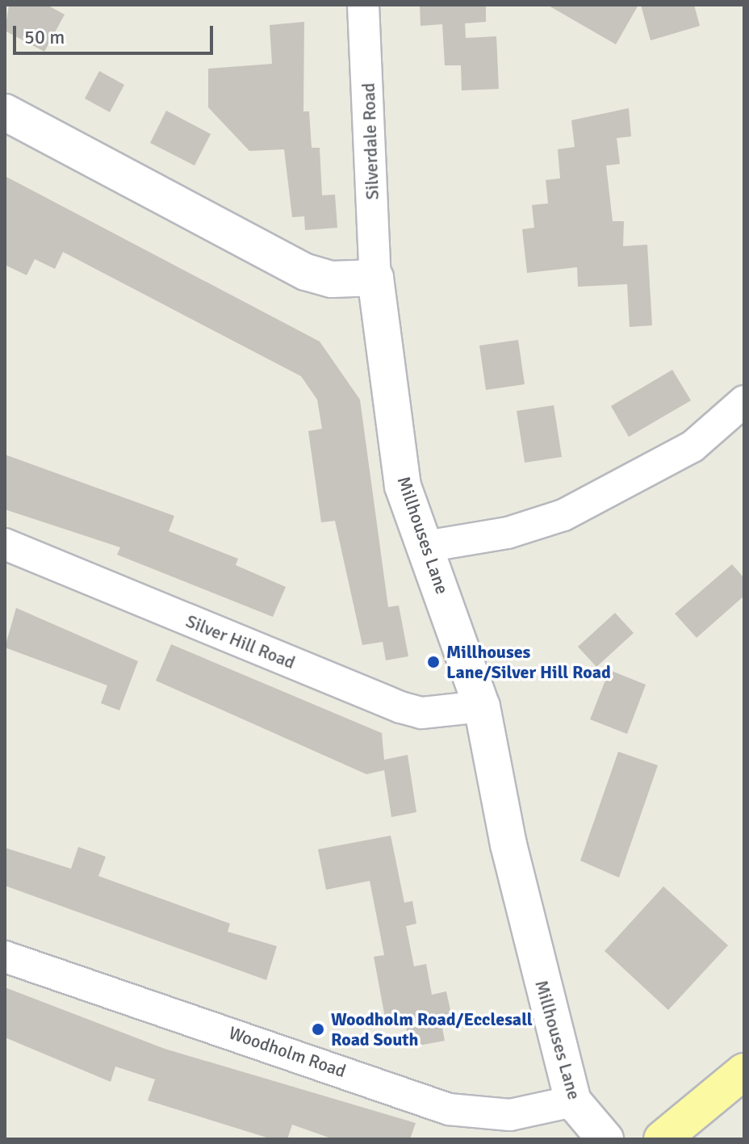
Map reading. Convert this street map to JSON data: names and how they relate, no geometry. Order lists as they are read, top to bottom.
{
  "streets": {
    "street": [
      "Silverdale Road",
      "Millhouses Lane",
      "Silver Hill Road",
      "Woodholm Road"
    ]
  },
  "crossings": [
    ["Silverdale Road", "Millhouses Lane"],
    ["Millhouses Lane", "Silver Hill Road"],
    ["Millhouses Lane", "Woodholm Road"]
  ],
  "places": ["Millhouses Lane/Silver Hill Road", "Woodholm Road/Ecclesall Road South"],
  "scale_bar": "50 m"
}
